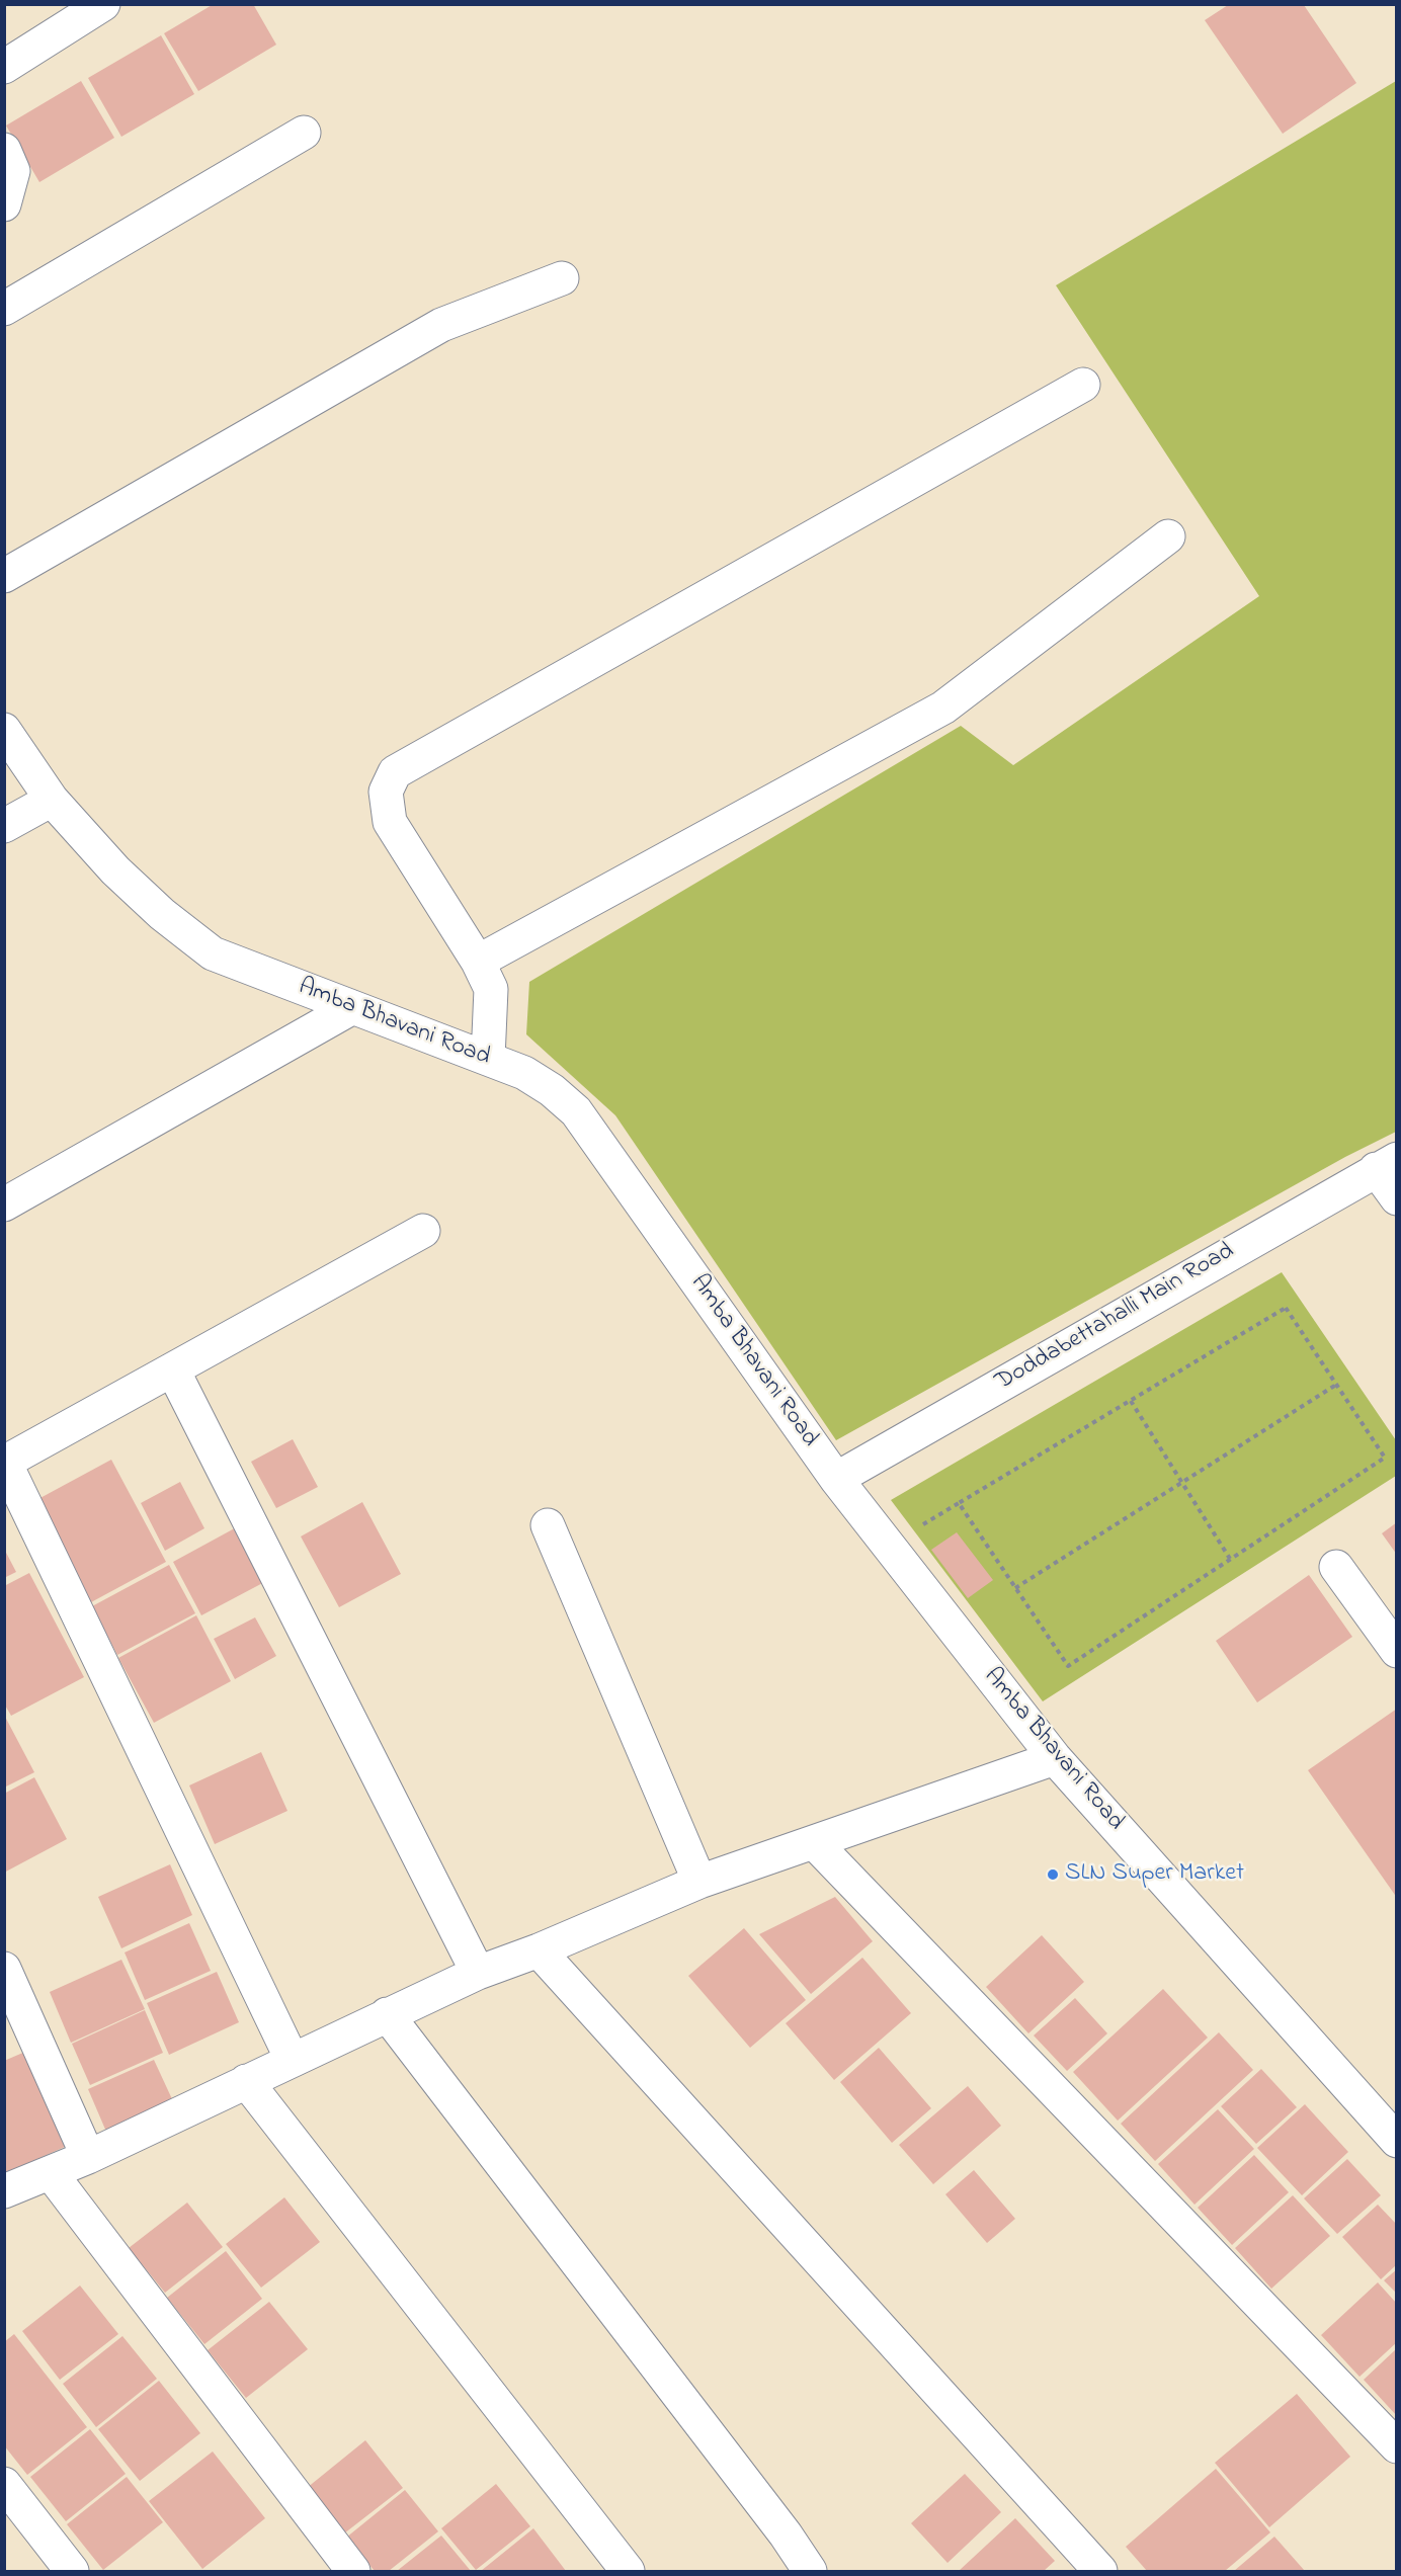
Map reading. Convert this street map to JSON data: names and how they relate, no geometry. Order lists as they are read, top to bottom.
{
  "streets": {
    "street": ["Amba Bhavani Road", "Doddabettahalli Main Road"]
  },
  "crossings": [
    ["Amba Bhavani Road", "Doddabettahalli Main Road"]
  ],
  "places": ["SLN Super Market"]
}
